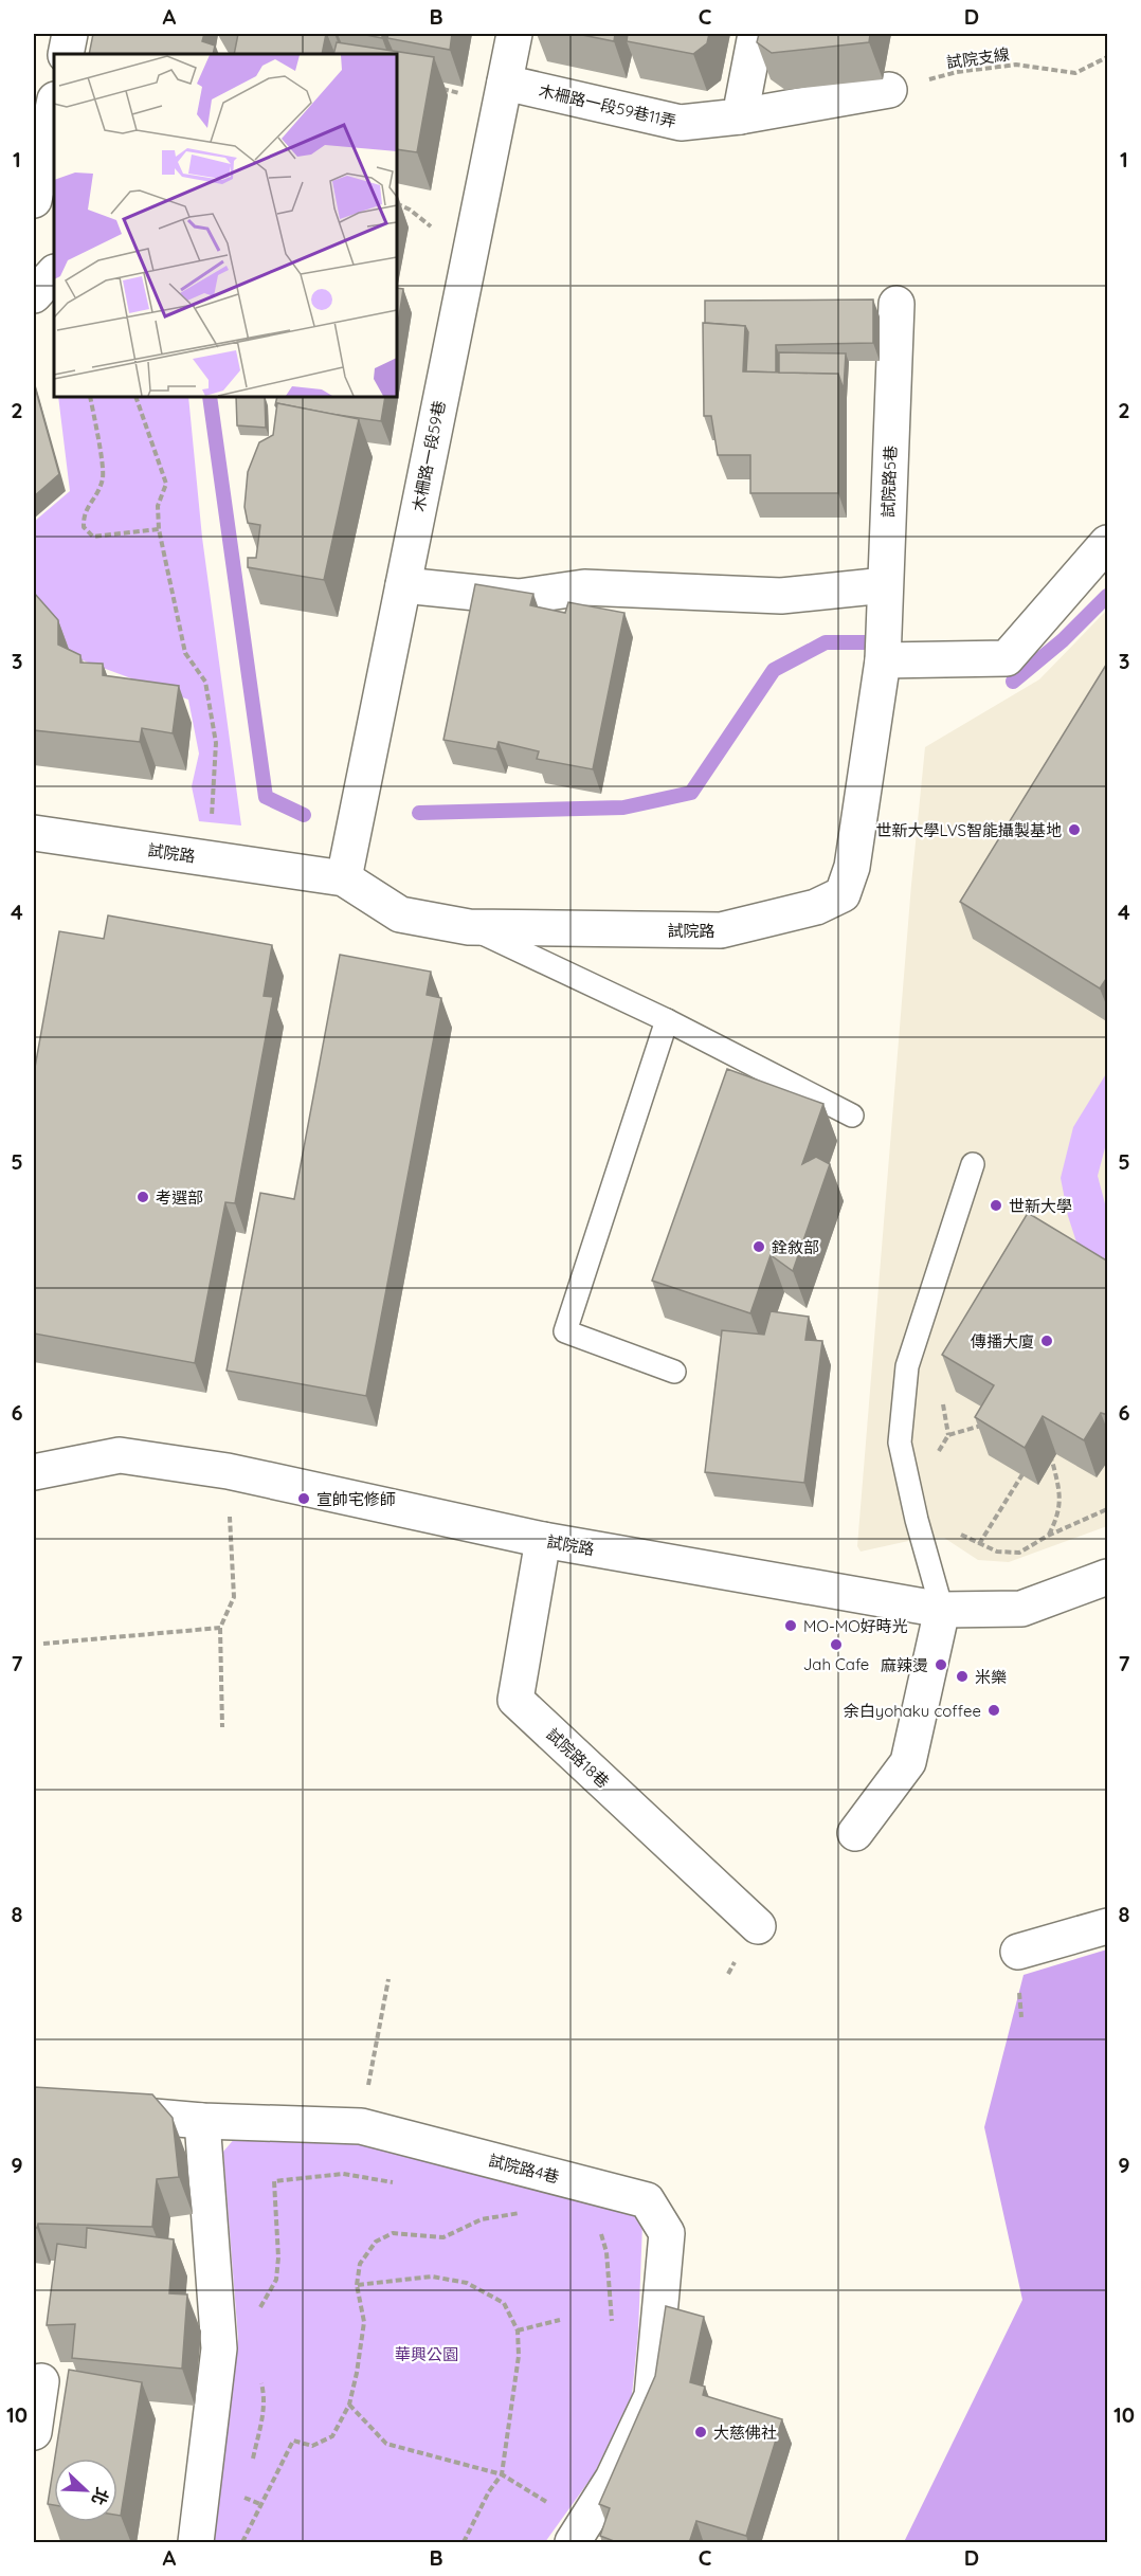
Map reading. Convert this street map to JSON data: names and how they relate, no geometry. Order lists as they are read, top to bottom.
{
  "streets": {
    "street": [
      "木柵路一段59巷11弄",
      "木柵路一段59巷",
      "試院路5巷",
      "試院路",
      "試院路18巷",
      "試院路4巷"
    ],
    "path": ["試院支線"]
  },
  "crossings": [
    ["試院支線", "木柵路一段59巷11弄"],
    ["木柵路一段59巷11弄", "木柵路一段59巷"],
    ["木柵路一段59巷", "試院路"],
    ["試院路5巷", "試院路"],
    ["試院路", "試院路18巷"]
  ],
  "parks": ["華興公園"],
  "places": [
    "世新大學LVS智能攝製基地",
    "考選部",
    "世新大學",
    "銓敘部",
    "傳播大廈",
    "宣帥宅修師",
    "MO-MO好時光",
    "Jah Cafe",
    "麻辣燙",
    "米樂",
    "余白yohaku coffee",
    "大慈佛社"
  ],
  "north": "bottom right",
  "grid": {
    "columns": [
      "A",
      "B",
      "C",
      "D"
    ],
    "rows": [
      "1",
      "2",
      "3",
      "4",
      "5",
      "6",
      "7",
      "8",
      "9",
      "10"
    ]
  }
}
